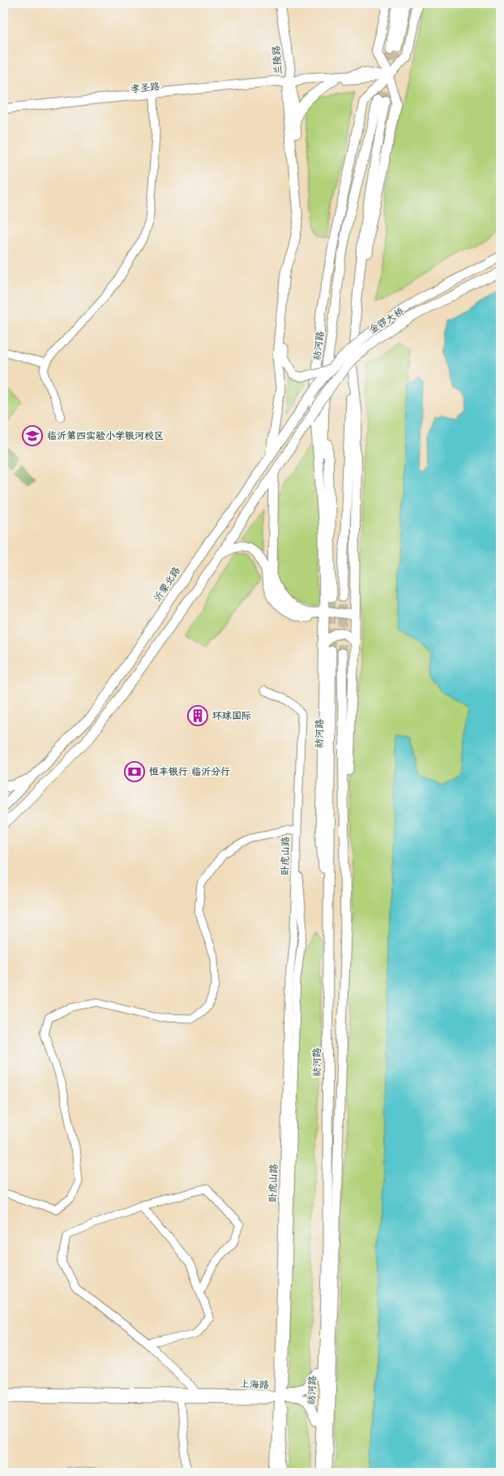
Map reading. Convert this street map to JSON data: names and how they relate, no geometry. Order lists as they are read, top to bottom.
{
  "streets": {
    "main road": [
      "兰陵路",
      "孝圣路",
      "金锣大桥",
      "祊河路",
      "沂蒙北路"
    ],
    "street": ["卧虎山路", "上海路"]
  },
  "crossings": [
    ["兰陵路", "孝圣路"],
    ["孝圣路", "祊河路"],
    ["金锣大桥", "沂蒙北路"],
    ["卧虎山路", "上海路"]
  ],
  "places": {
    "school or university": ["临沂第四实验小学银河校区"],
    "building": ["环球国际"],
    "bank": ["恒丰银行 临沂分行"]
  }
}
